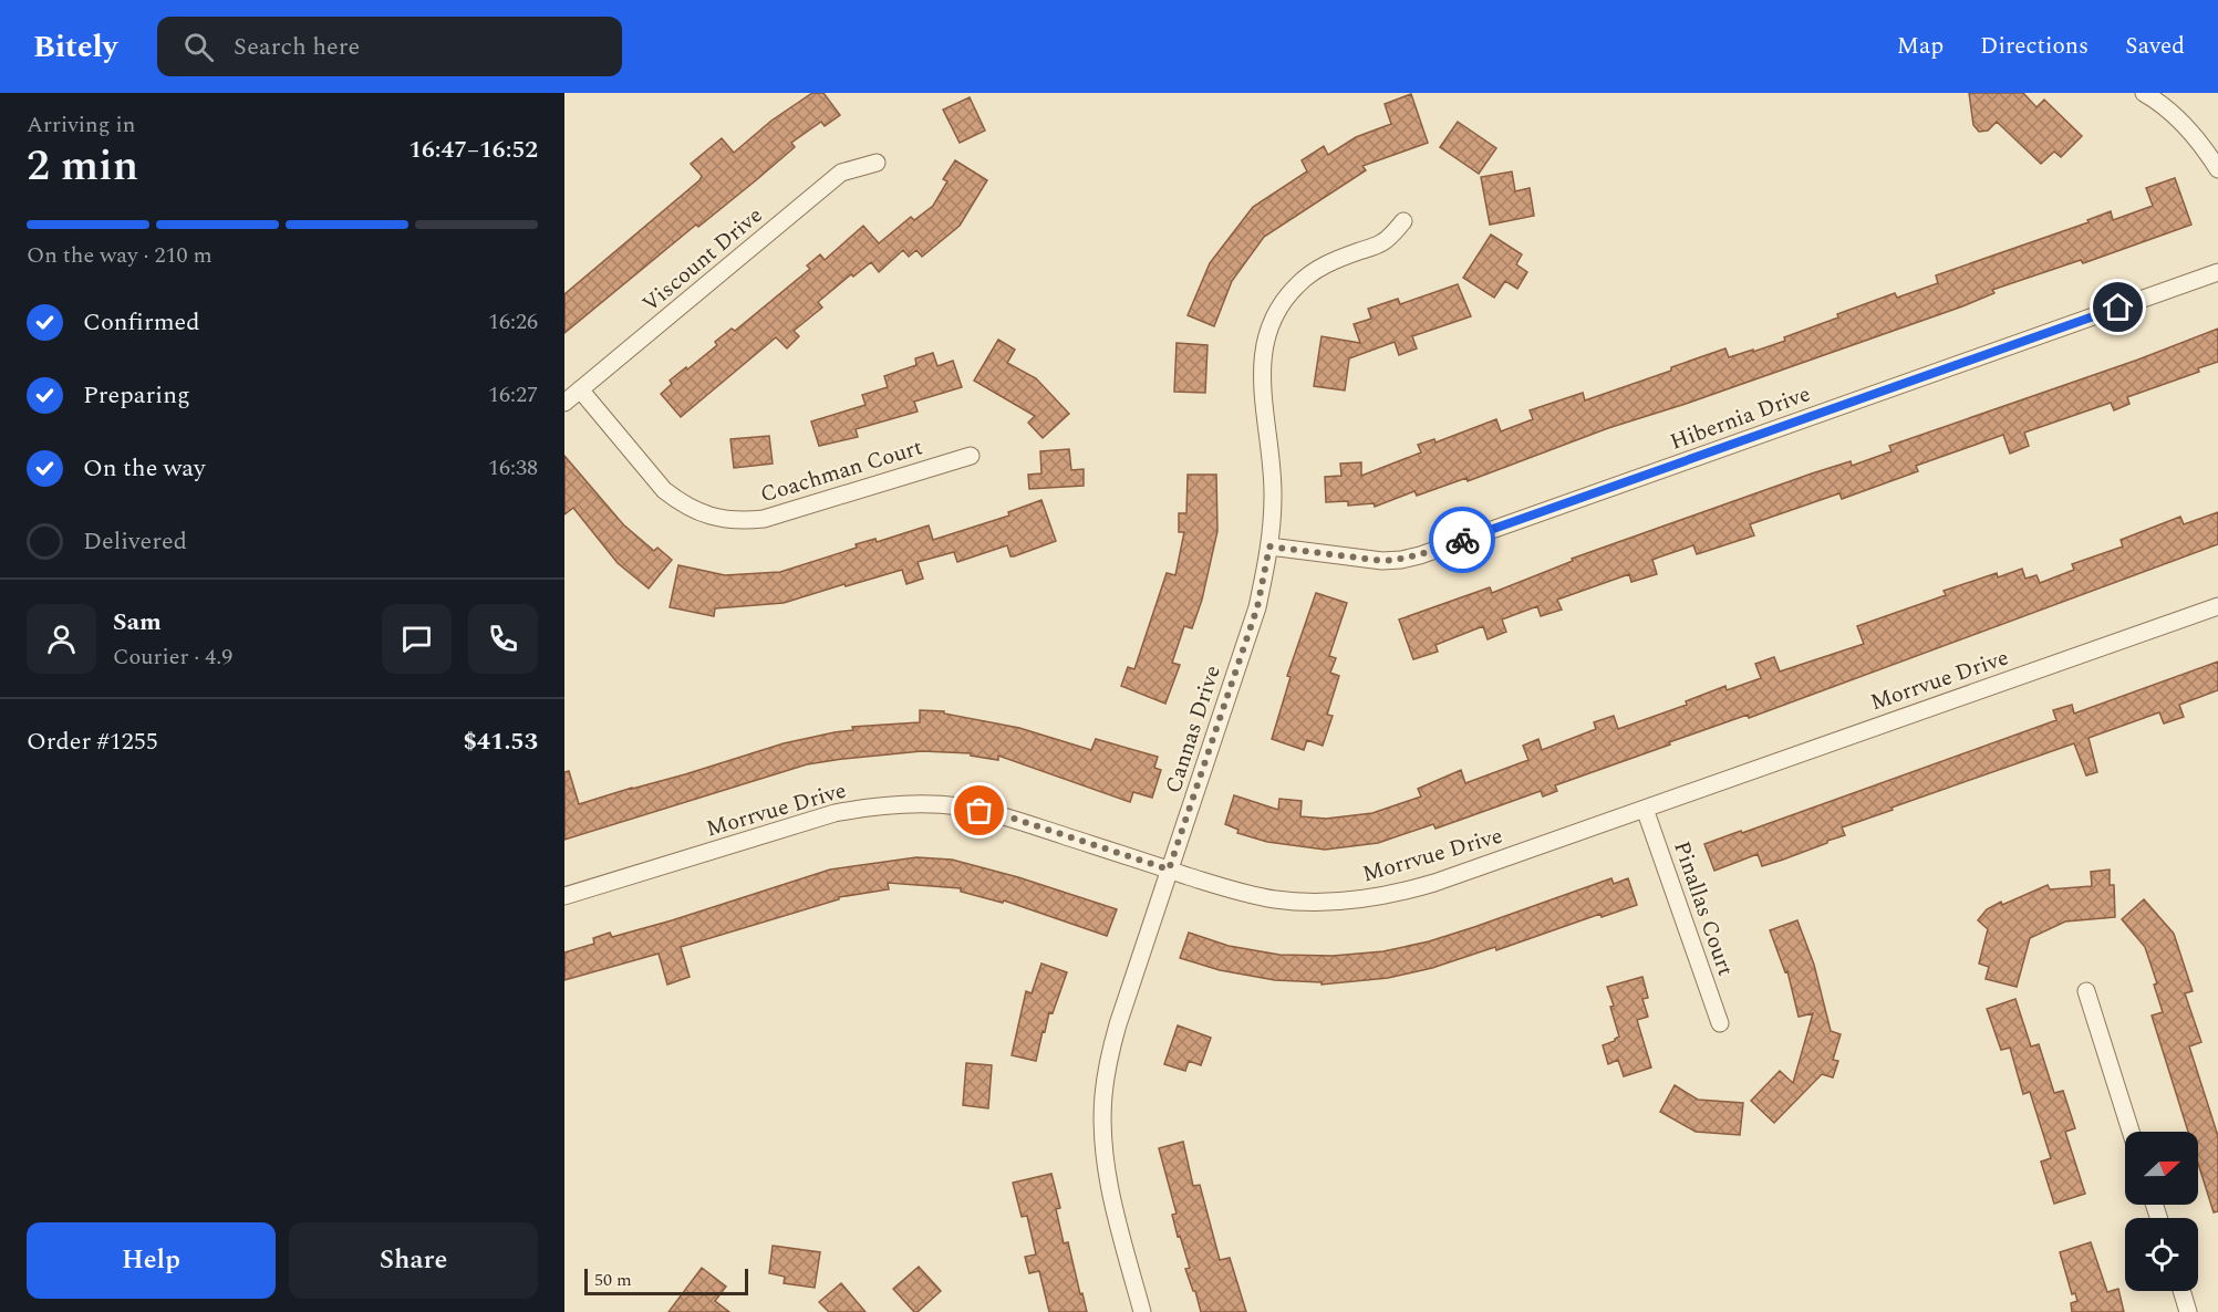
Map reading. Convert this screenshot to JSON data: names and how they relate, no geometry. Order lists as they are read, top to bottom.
{
  "streets": {
    "street": [
      "Viscount Drive",
      "Hibernia Drive",
      "Coachman Court",
      "Morrvue Drive",
      "Cannas Drive",
      "Pinallas Court"
    ]
  },
  "crossings": [
    ["Viscount Drive", "Coachman Court"],
    ["Hibernia Drive", "Cannas Drive"],
    ["Morrvue Drive", "Cannas Drive"],
    ["Morrvue Drive", "Pinallas Court"]
  ],
  "scale_bar": "50 m",
  "north": "right",
  "page": {
    "header": "Bitely",
    "search": "Search here",
    "nav": ["Map", "Directions", "Saved"],
    "heading": ["2 min", "Arriving in", "16:47–16:52"],
    "panel": [
      "Sam",
      "Courier · 4.9",
      "Order #1255",
      "$41.53"
    ],
    "bar": "On the way · 210 m",
    "list": [
      ["Confirmed", "16:26"],
      ["Preparing", "16:27"],
      ["On the way", "16:38"],
      "Delivered"
    ],
    "buttons": ["Help", "Share"],
    "scale": "50 m"
  }
}
